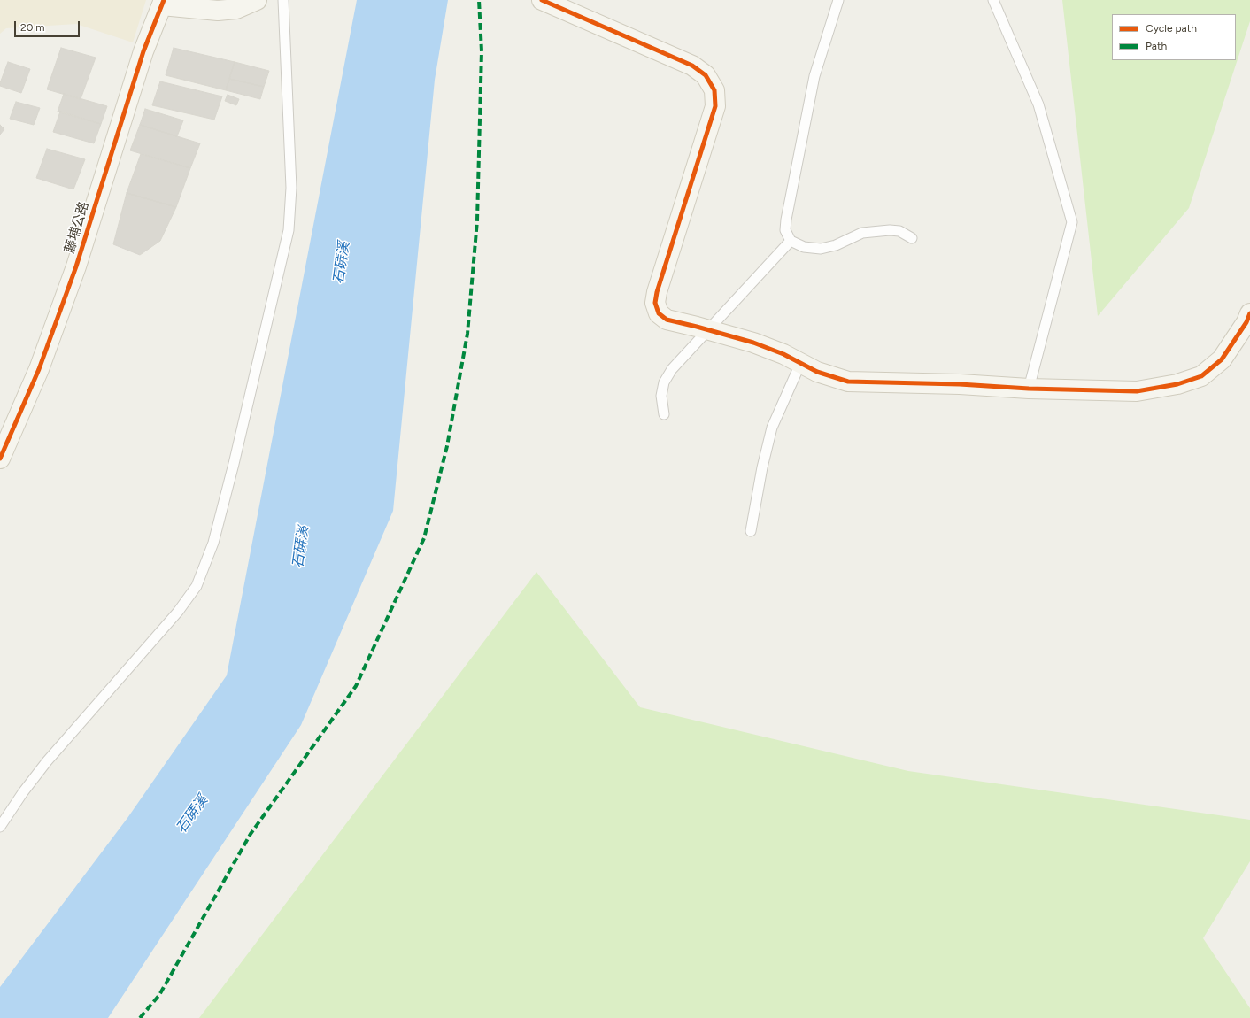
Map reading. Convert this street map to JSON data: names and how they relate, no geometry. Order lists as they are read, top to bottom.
{
  "streets": {
    "street": ["藤埔公路"]
  },
  "water": ["石硦溪"],
  "legend": ["Cycle path", "Path"],
  "scale_bar": "20 m"
}
